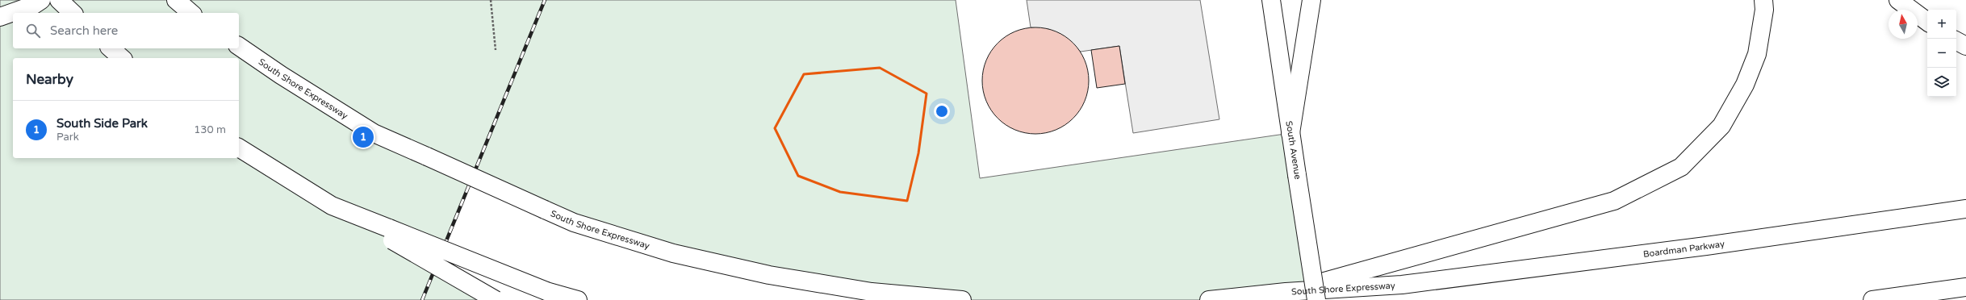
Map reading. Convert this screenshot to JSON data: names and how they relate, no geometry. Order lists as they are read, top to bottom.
{
  "streets": {
    "main road": ["South Shore Expressway", "South Avenue", "Boardman Parkway"]
  },
  "crossings": [
    ["South Shore Expressway", "Boardman Parkway"]
  ],
  "north": "top",
  "page": {
    "map_buttons": ["+", "−"],
    "search": "Search here",
    "heading": "Nearby",
    "list": [
      {
        "mark": "1",
        "name": "South Side Park",
        "note": "Park",
        "value": "130 m"
      }
    ],
    "pins": "1"
  }
}
